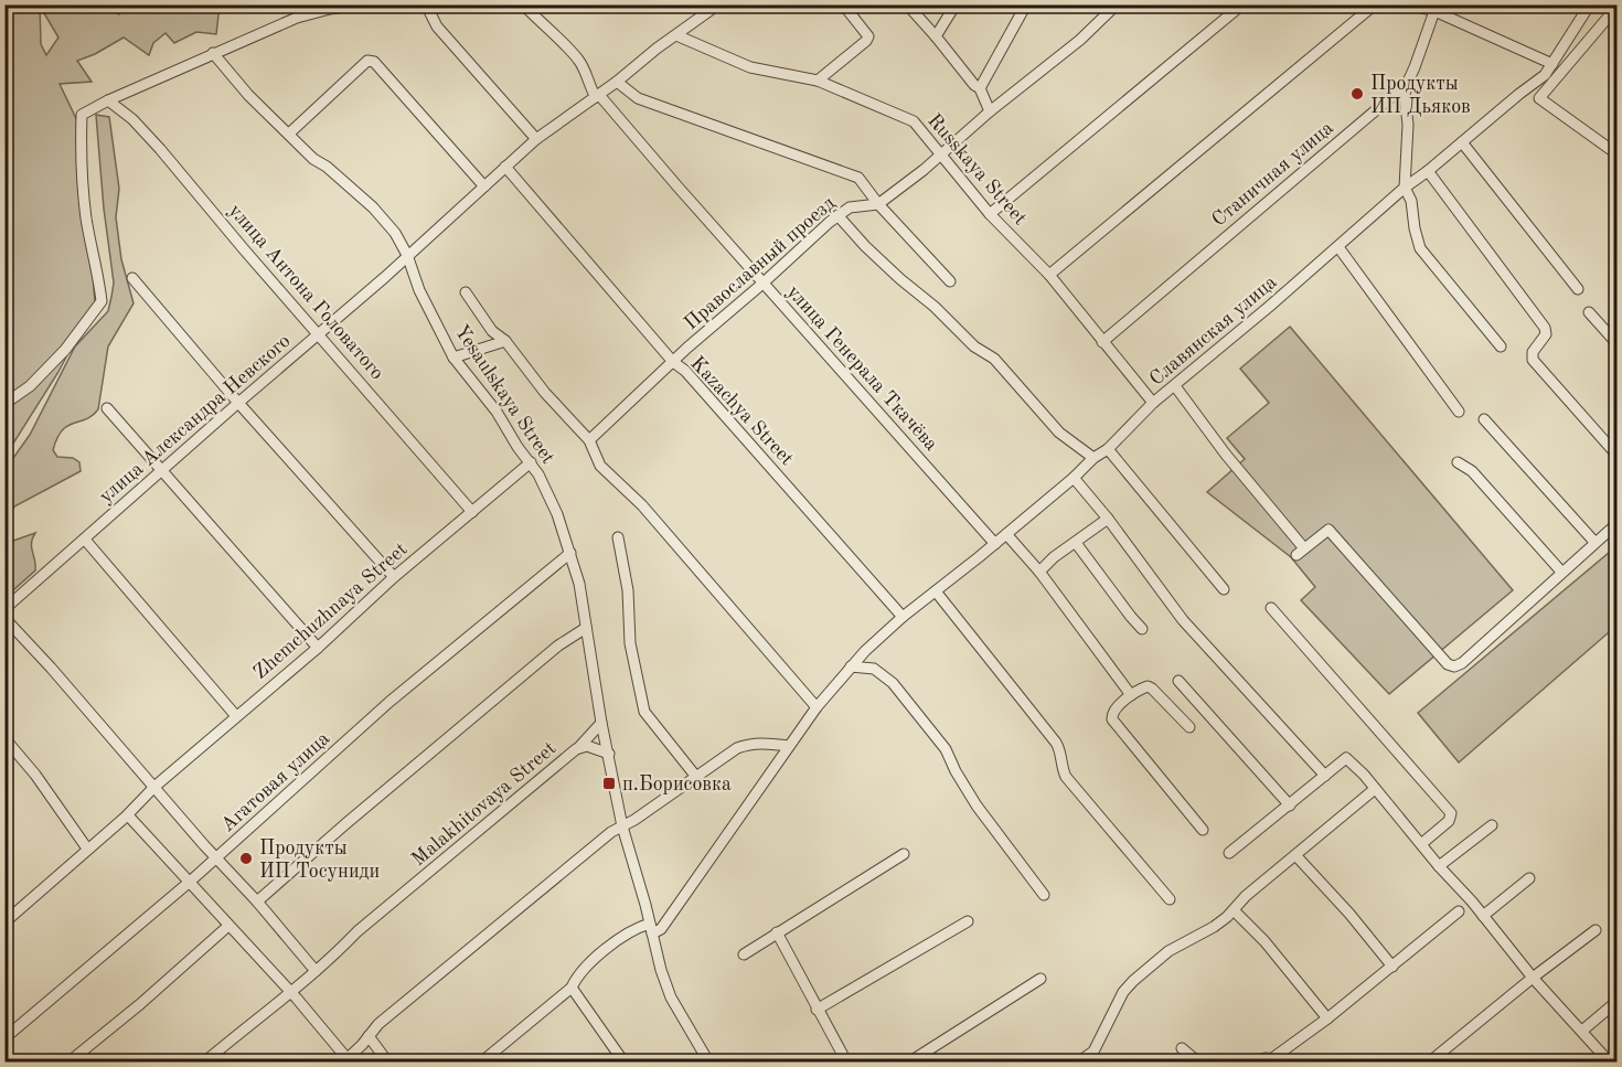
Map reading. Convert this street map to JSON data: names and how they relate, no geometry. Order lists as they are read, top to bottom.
{
  "streets": {
    "street": [
      "Russkaya Street",
      "Станичная улица",
      "Православный проезд",
      "улица Антона Головатого",
      "Славянская улица",
      "улица Генерала Ткачёва",
      "Yesaulskaya Street",
      "Kazachya Street",
      "улица Александра Невского",
      "Zhemchuzhnaya Street",
      "Агатовая улица",
      "Malakhitovaya Street"
    ]
  },
  "crossings": [
    ["Russkaya Street", "Станичная улица"],
    ["Russkaya Street", "Православный проезд"],
    ["Russkaya Street", "Славянская улица"],
    ["Russkaya Street", "улица Александра Невского"],
    ["Православный проезд", "улица Генерала Ткачёва"],
    ["Православный проезд", "Yesaulskaya Street"],
    ["Православный проезд", "Kazachya Street"],
    ["улица Антона Головатого", "улица Александра Невского"],
    ["улица Антона Головатого", "Zhemchuzhnaya Street"],
    ["Славянская улица", "улица Генерала Ткачёва"],
    ["Славянская улица", "Yesaulskaya Street"],
    ["Славянская улица", "Kazachya Street"],
    ["улица Генерала Ткачёва", "улица Александра Невского"],
    ["Yesaulskaya Street", "улица Александра Невского"],
    ["Yesaulskaya Street", "Zhemchuzhnaya Street"],
    ["Yesaulskaya Street", "Агатовая улица"],
    ["Yesaulskaya Street", "Malakhitovaya Street"],
    ["Kazachya Street", "улица Александра Невского"]
  ],
  "places": {
    "other": ["Продукты ИП Дьяков", "Продукты ИП Тосуниди"],
    "transit": ["п.Борисовка"]
  }
}
